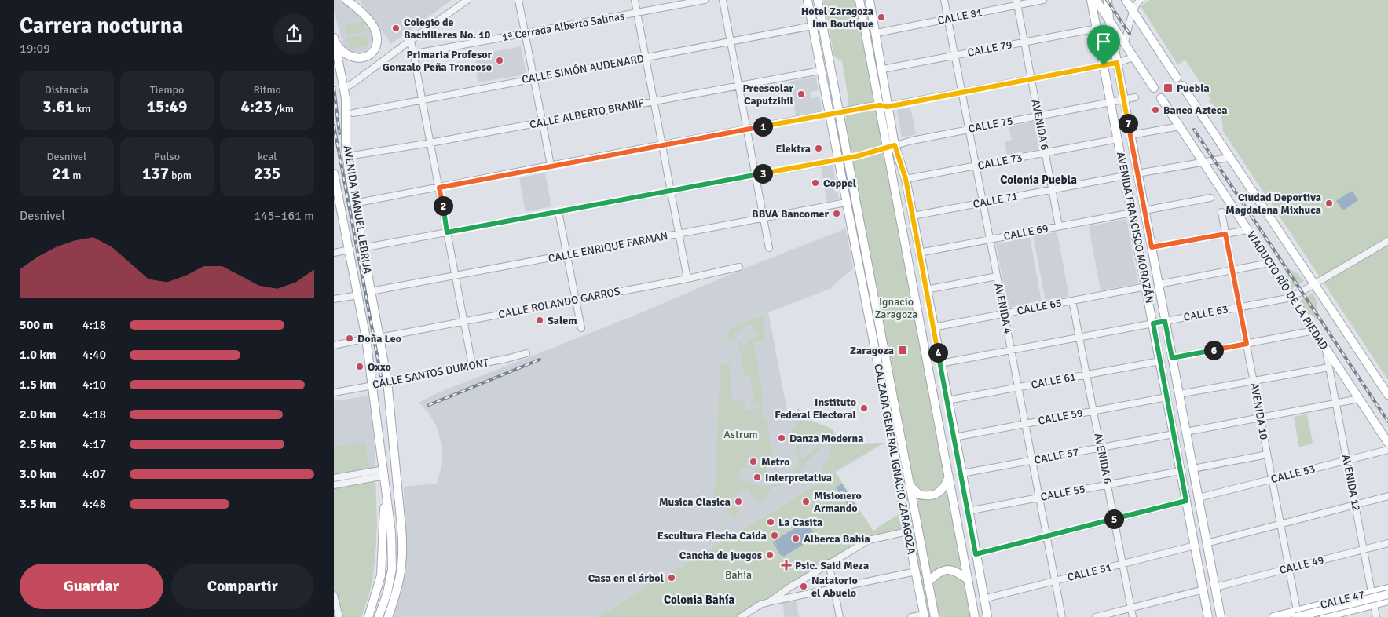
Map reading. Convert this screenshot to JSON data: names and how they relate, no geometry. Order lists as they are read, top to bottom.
{
  "streets": {
    "main road": [
      "AVENIDA MANUEL LEBRIJA",
      "AVENIDA FRANCISCO MORAZÁN",
      "VIADUCTO RÍO DE LA PIEDAD",
      "CALZADA GENERAL IGNACIO ZARAGOZA",
      "CALLE 47"
    ],
    "street": [
      "CALLE 81",
      "1ª Cerrada Alberto Salinas",
      "CALLE 79",
      "CALLE SIMÓN AUDENARD",
      "CALLE ALBERTO BRANIF",
      "CALLE 75",
      "AVENIDA 6",
      "CALLE 73",
      "CALLE 71",
      "CALLE 69",
      "CALLE ENRIQUE FARMAN",
      "CALLE ROLANDO GARROS",
      "CALLE 65",
      "AVENIDA 4",
      "CALLE 63",
      "CALLE SANTOS DUMONT",
      "CALLE 61",
      "AVENIDA 10",
      "CALLE 59",
      "CALLE 57",
      "CALLE 53",
      "AVENIDA 12",
      "CALLE 55",
      "CALLE 49",
      "CALLE 51"
    ]
  },
  "crossings": [
    ["CALLE 81", "AVENIDA 6"],
    ["CALLE 81", "AVENIDA 4"],
    ["CALLE 79", "AVENIDA 6"],
    ["CALLE 79", "AVENIDA FRANCISCO MORAZÁN"],
    ["CALLE 79", "AVENIDA 4"],
    ["CALLE SIMÓN AUDENARD", "CALZADA GENERAL IGNACIO ZARAGOZA"],
    ["CALLE ALBERTO BRANIF", "CALZADA GENERAL IGNACIO ZARAGOZA"],
    ["CALLE 75", "AVENIDA 6"],
    ["CALLE 75", "AVENIDA MANUEL LEBRIJA"],
    ["CALLE 75", "AVENIDA FRANCISCO MORAZÁN"],
    ["CALLE 75", "AVENIDA 4"],
    ["CALLE 75", "CALZADA GENERAL IGNACIO ZARAGOZA"],
    ["AVENIDA 6", "CALLE 73"],
    ["AVENIDA 6", "CALLE 71"],
    ["AVENIDA 6", "CALLE 69"],
    ["AVENIDA 6", "CALLE 65"],
    ["AVENIDA 6", "CALLE 63"],
    ["AVENIDA 6", "CALLE 61"],
    ["AVENIDA 6", "CALLE 59"],
    ["AVENIDA 6", "CALLE 57"],
    ["AVENIDA 6", "CALLE 55"],
    ["AVENIDA 6", "CALLE 51"],
    ["CALLE 73", "AVENIDA FRANCISCO MORAZÁN"],
    ["CALLE 73", "AVENIDA 4"],
    ["CALLE 71", "AVENIDA FRANCISCO MORAZÁN"],
    ["CALLE 71", "AVENIDA 4"],
    ["AVENIDA MANUEL LEBRIJA", "CALLE ENRIQUE FARMAN"],
    ["AVENIDA MANUEL LEBRIJA", "CALLE ROLANDO GARROS"],
    ["AVENIDA MANUEL LEBRIJA", "CALLE SANTOS DUMONT"],
    ["AVENIDA FRANCISCO MORAZÁN", "CALLE 69"],
    ["AVENIDA FRANCISCO MORAZÁN", "CALLE 65"],
    ["AVENIDA FRANCISCO MORAZÁN", "CALLE 63"],
    ["AVENIDA FRANCISCO MORAZÁN", "CALLE 61"],
    ["AVENIDA FRANCISCO MORAZÁN", "CALLE 59"],
    ["AVENIDA FRANCISCO MORAZÁN", "CALLE 57"],
    ["AVENIDA FRANCISCO MORAZÁN", "CALLE 53"],
    ["AVENIDA FRANCISCO MORAZÁN", "CALLE 55"],
    ["AVENIDA FRANCISCO MORAZÁN", "CALLE 49"],
    ["AVENIDA FRANCISCO MORAZÁN", "CALLE 51"],
    ["CALLE 69", "AVENIDA 4"],
    ["CALLE ENRIQUE FARMAN", "CALZADA GENERAL IGNACIO ZARAGOZA"],
    ["VIADUCTO RÍO DE LA PIEDAD", "CALLE 63"],
    ["VIADUCTO RÍO DE LA PIEDAD", "AVENIDA 12"],
    ["CALLE 65", "AVENIDA 4"],
    ["AVENIDA 4", "CALLE 63"],
    ["AVENIDA 4", "CALLE 61"],
    ["AVENIDA 4", "CALLE 59"],
    ["AVENIDA 4", "CALLE 57"],
    ["AVENIDA 4", "CALLE 55"],
    ["AVENIDA 4", "CALLE 51"],
    ["CALLE 63", "AVENIDA 10"],
    ["AVENIDA 10", "CALLE 53"],
    ["AVENIDA 10", "CALLE 49"],
    ["AVENIDA 10", "CALLE 47"],
    ["CALLE 53", "AVENIDA 12"],
    ["AVENIDA 12", "CALLE 49"],
    ["AVENIDA 12", "CALLE 47"]
  ],
  "districts": ["Colonia Puebla", "Colonia Bahía"],
  "parks": ["Ignacio Zaragoza", "Astrum", "Bahia"],
  "places": {
    "other": [
      "Hotel Zaragoza Inn Boutique",
      "Colegio de Bachilleres No. 10",
      "Primaria Profesor Gonzalo Peña Troncoso",
      "Preescolar Caputzihil",
      "Banco Azteca",
      "Elektra",
      "Coppel",
      "Ciudad Deportiva Magdalena Mixhuca",
      "BBVA Bancomer",
      "Salem",
      "Doña Leo",
      "Oxxo",
      "Instituto Federal Electoral",
      "Danza Moderna",
      "Metro",
      "Interpretativa",
      "Musica Clasica",
      "Misionero Armando",
      "La Casita",
      "Escultura Flecha Caida",
      "Alberca Bahia",
      "Cancha de juegos",
      "Casa en el árbol",
      "Natatorio el Abuelo"
    ],
    "transit": ["Puebla", "Zaragoza"],
    "health": ["Psic. Said Meza"]
  },
  "page": {
    "heading": ["Carrera nocturna", "19:09"],
    "stats": [
      ["Distancia", "3.61 km"],
      ["Tiempo", "15:49"],
      ["Ritmo", "4:23 /km"],
      ["Desnivel", "21 m"],
      ["Pulso", "137 bpm"],
      ["kcal", "235"]
    ],
    "pins": [
      "7",
      "1",
      "3",
      "2",
      "6",
      "4",
      "5"
    ],
    "chart": ["Desnivel", "145–161 m"],
    "list": [
      {
        "name": "500 m",
        "note": "4:18"
      },
      {
        "name": "1.0 km",
        "note": "4:40"
      },
      {
        "name": "1.5 km",
        "note": "4:10"
      },
      {
        "name": "2.0 km",
        "note": "4:18"
      },
      {
        "name": "2.5 km",
        "note": "4:17"
      },
      {
        "name": "3.0 km",
        "note": "4:07"
      },
      {
        "name": "3.5 km",
        "note": "4:48"
      }
    ],
    "buttons": ["Guardar", "Compartir"]
  }
}
